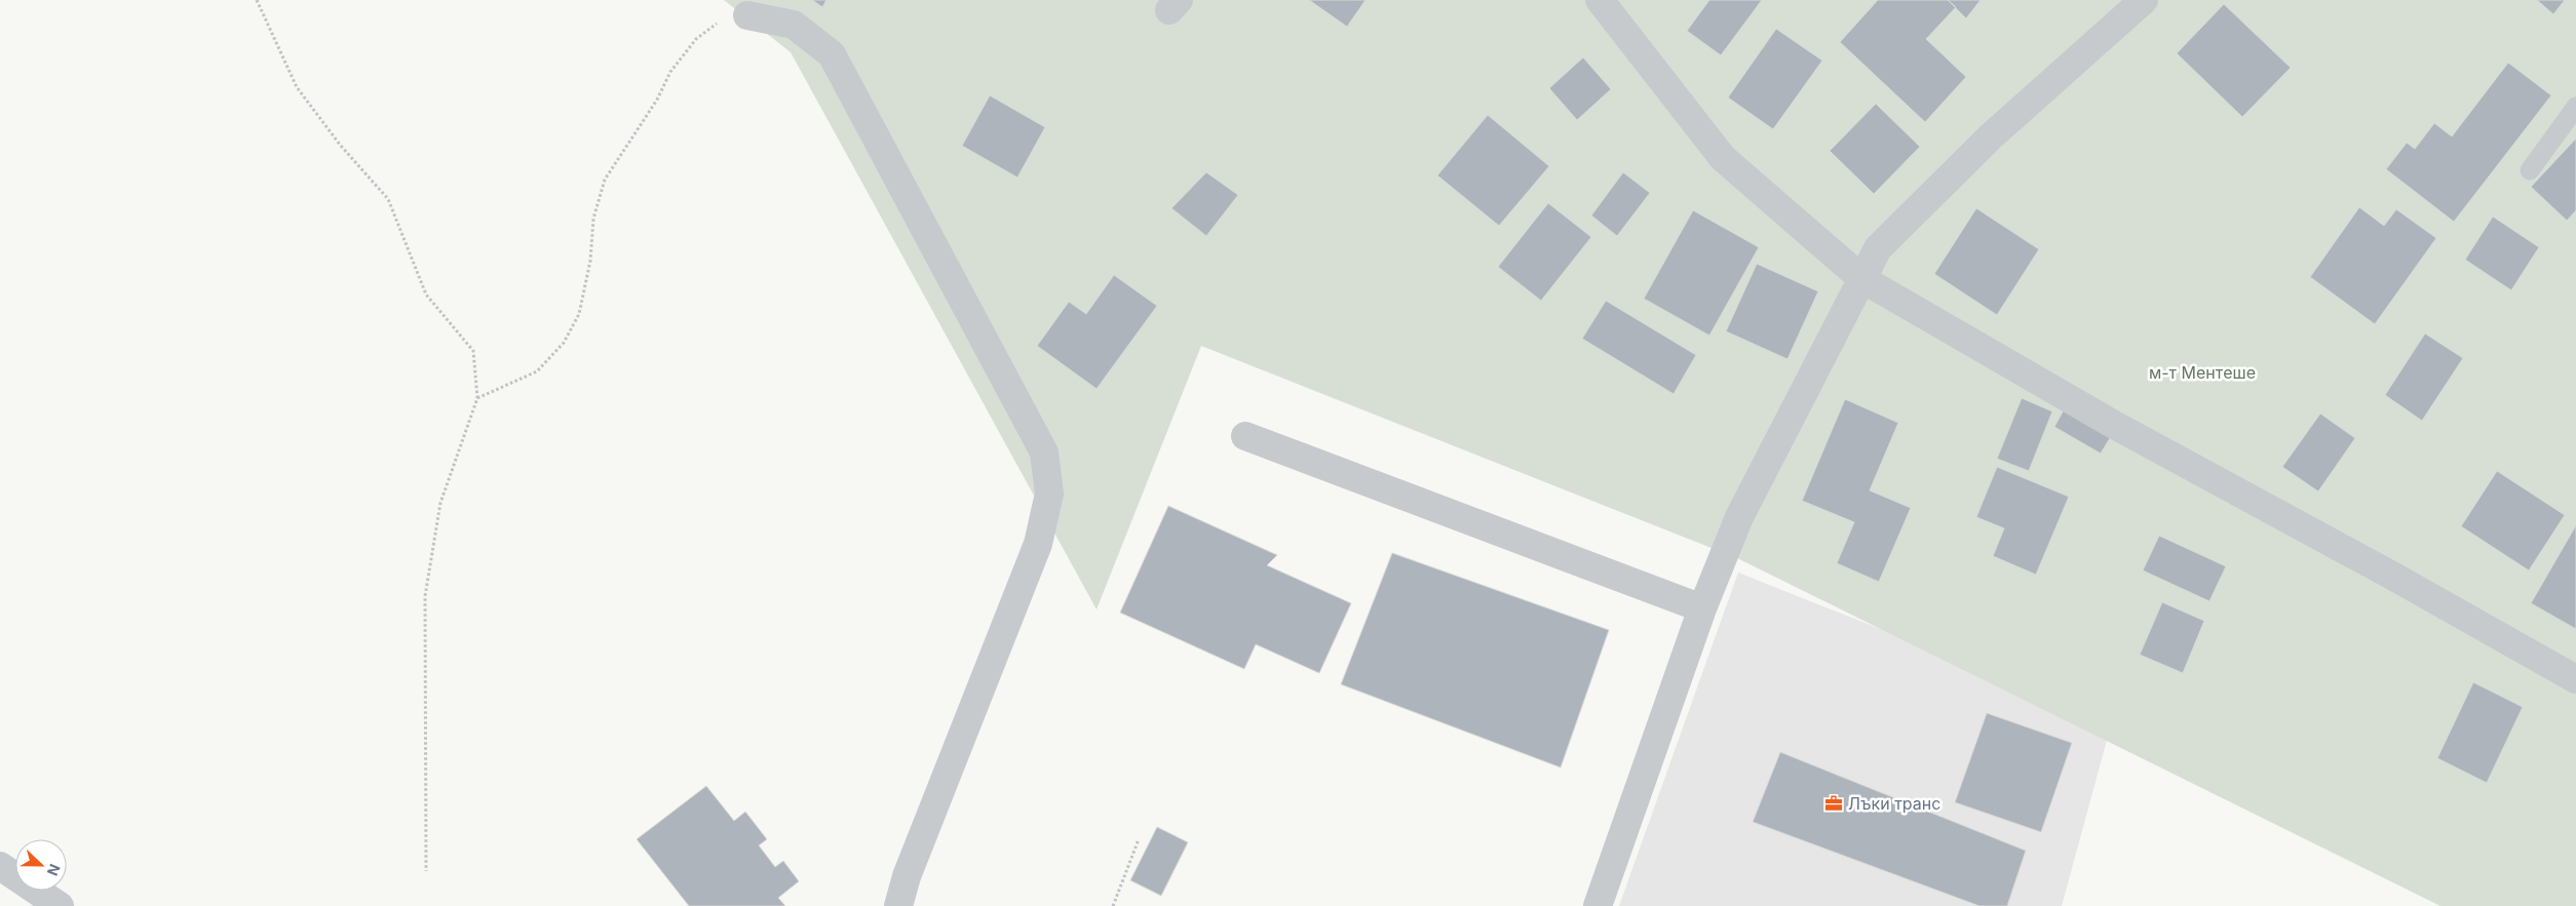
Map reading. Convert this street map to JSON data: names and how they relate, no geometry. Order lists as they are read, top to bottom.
{
  "parks": ["м-т Ментeше"],
  "places": {
    "office": ["Лъки транс"]
  },
  "north": "right"
}
